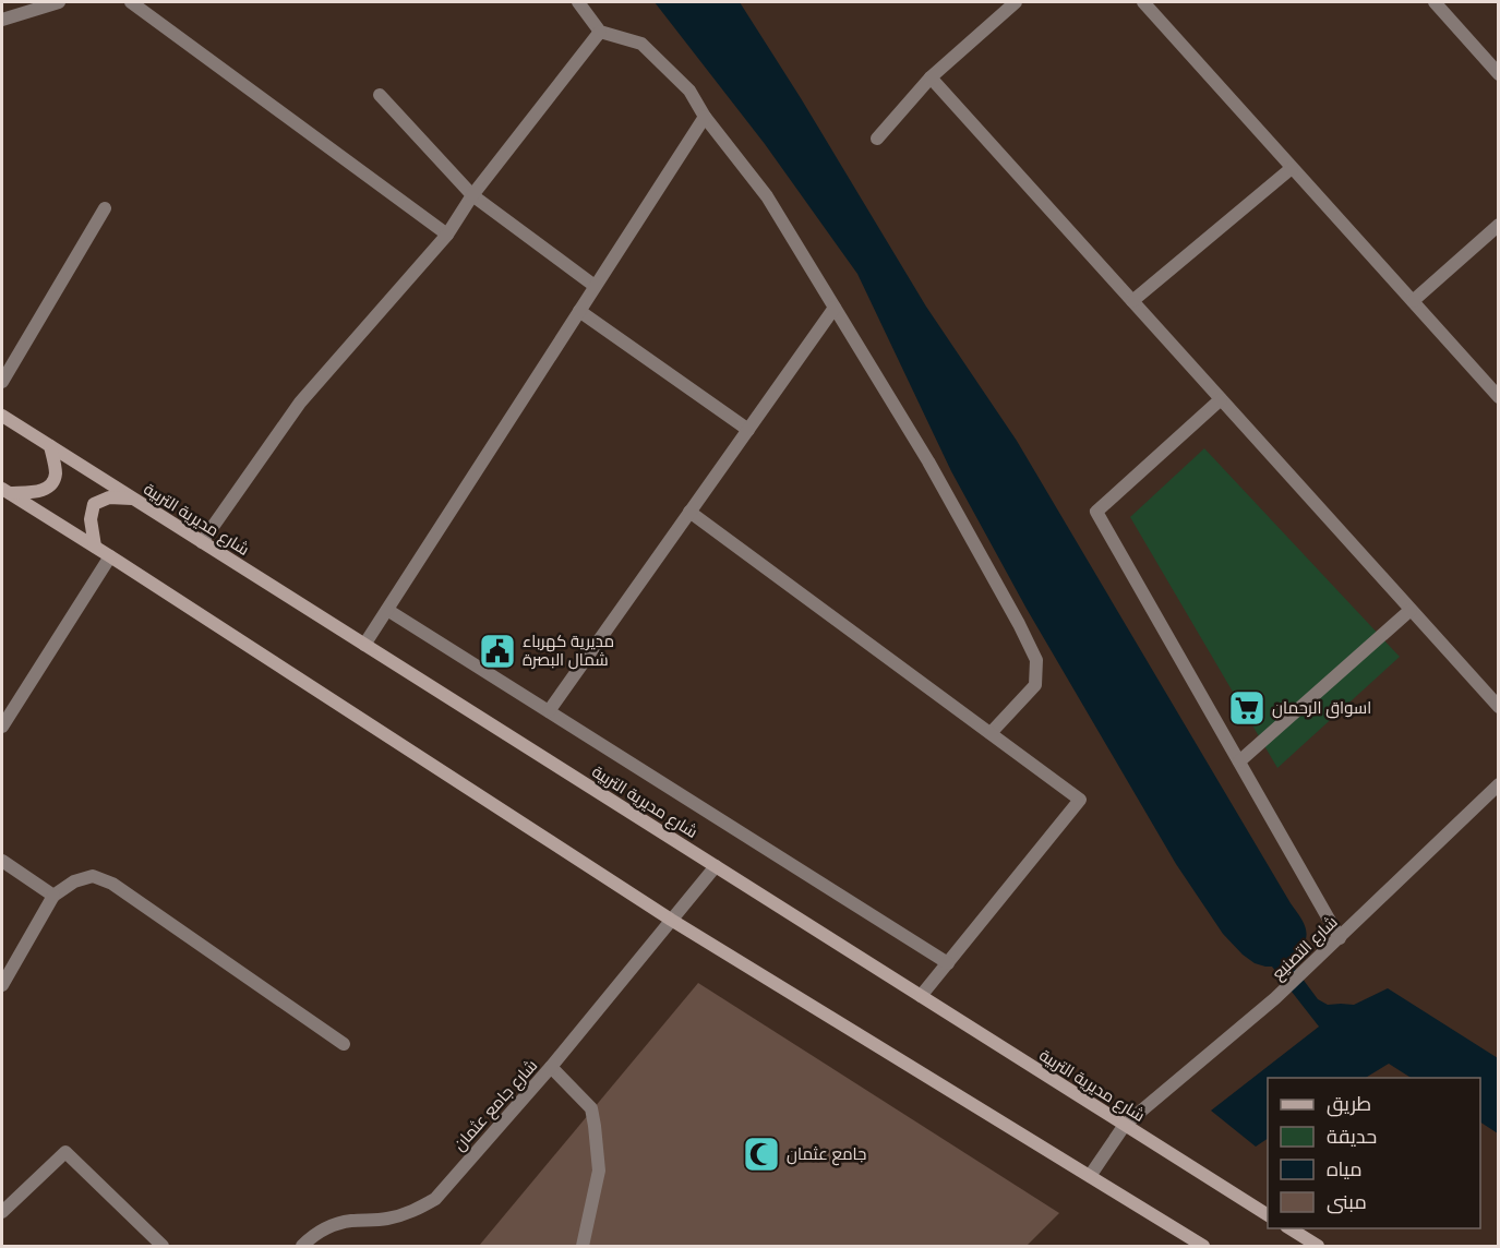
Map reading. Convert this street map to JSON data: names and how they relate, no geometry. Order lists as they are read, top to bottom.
{
  "streets": {
    "main road": ["شارع مديرية التربية"],
    "street": ["شارع التصنيع", "شارع جامع عثمان"]
  },
  "crossings": [
    ["شارع مديرية التربية", "شارع التصنيع"],
    ["شارع مديرية التربية", "شارع جامع عثمان"]
  ],
  "places": {
    "public building": ["مديرية كهرباء شمال البصرة"],
    "supermarket": ["اسواق الرحمان"],
    "mosque": ["جامع عثمان"]
  },
  "legend": [
    "طريق",
    "حديقة",
    "مياه",
    "مبنى"
  ]
}
